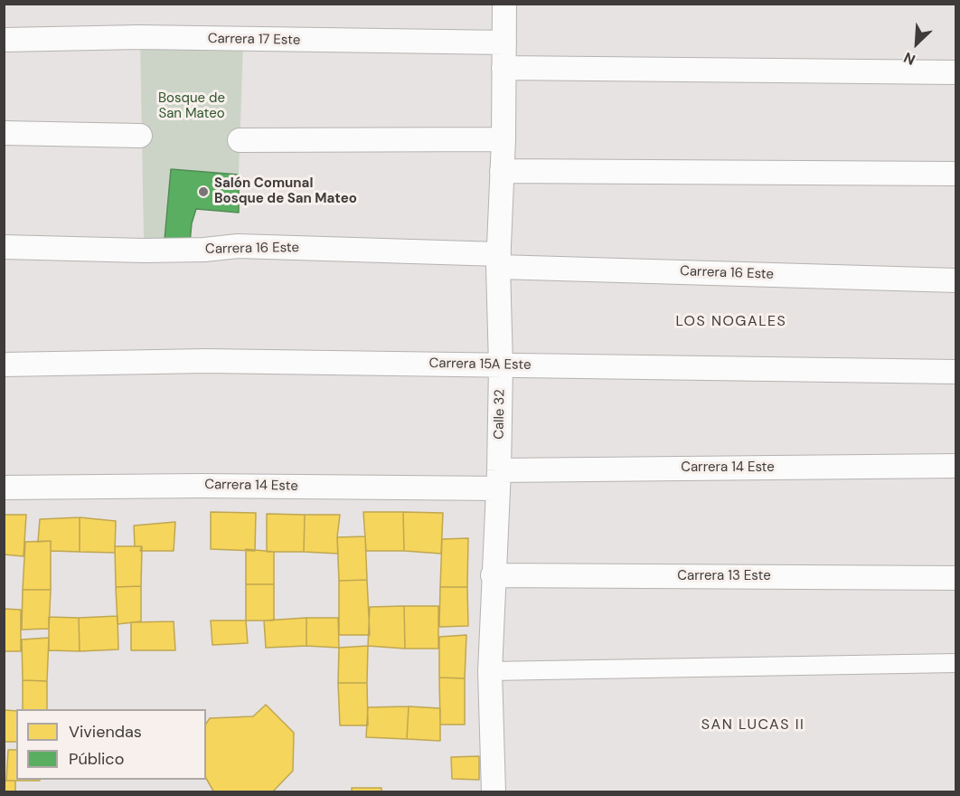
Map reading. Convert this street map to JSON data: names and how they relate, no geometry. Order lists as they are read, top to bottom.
{
  "streets": {
    "street": [
      "Carrera 17 Este",
      "Carrera 16 Este",
      "Carrera 15A Este",
      "Calle 32",
      "Carrera 14 Este",
      "Carrera 13 Este"
    ]
  },
  "crossings": [
    ["Carrera 17 Este", "Calle 32"],
    ["Carrera 16 Este", "Calle 32"],
    ["Carrera 15A Este", "Calle 32"],
    ["Calle 32", "Carrera 14 Este"],
    ["Calle 32", "Carrera 13 Este"]
  ],
  "districts": ["LOS NOGALES", "SAN LUCAS II"],
  "parks": ["Bosque de San Mateo"],
  "places": ["Salón Comunal Bosque de San Mateo"],
  "legend": ["Viviendas", "Público"],
  "north": "bottom left"
}
